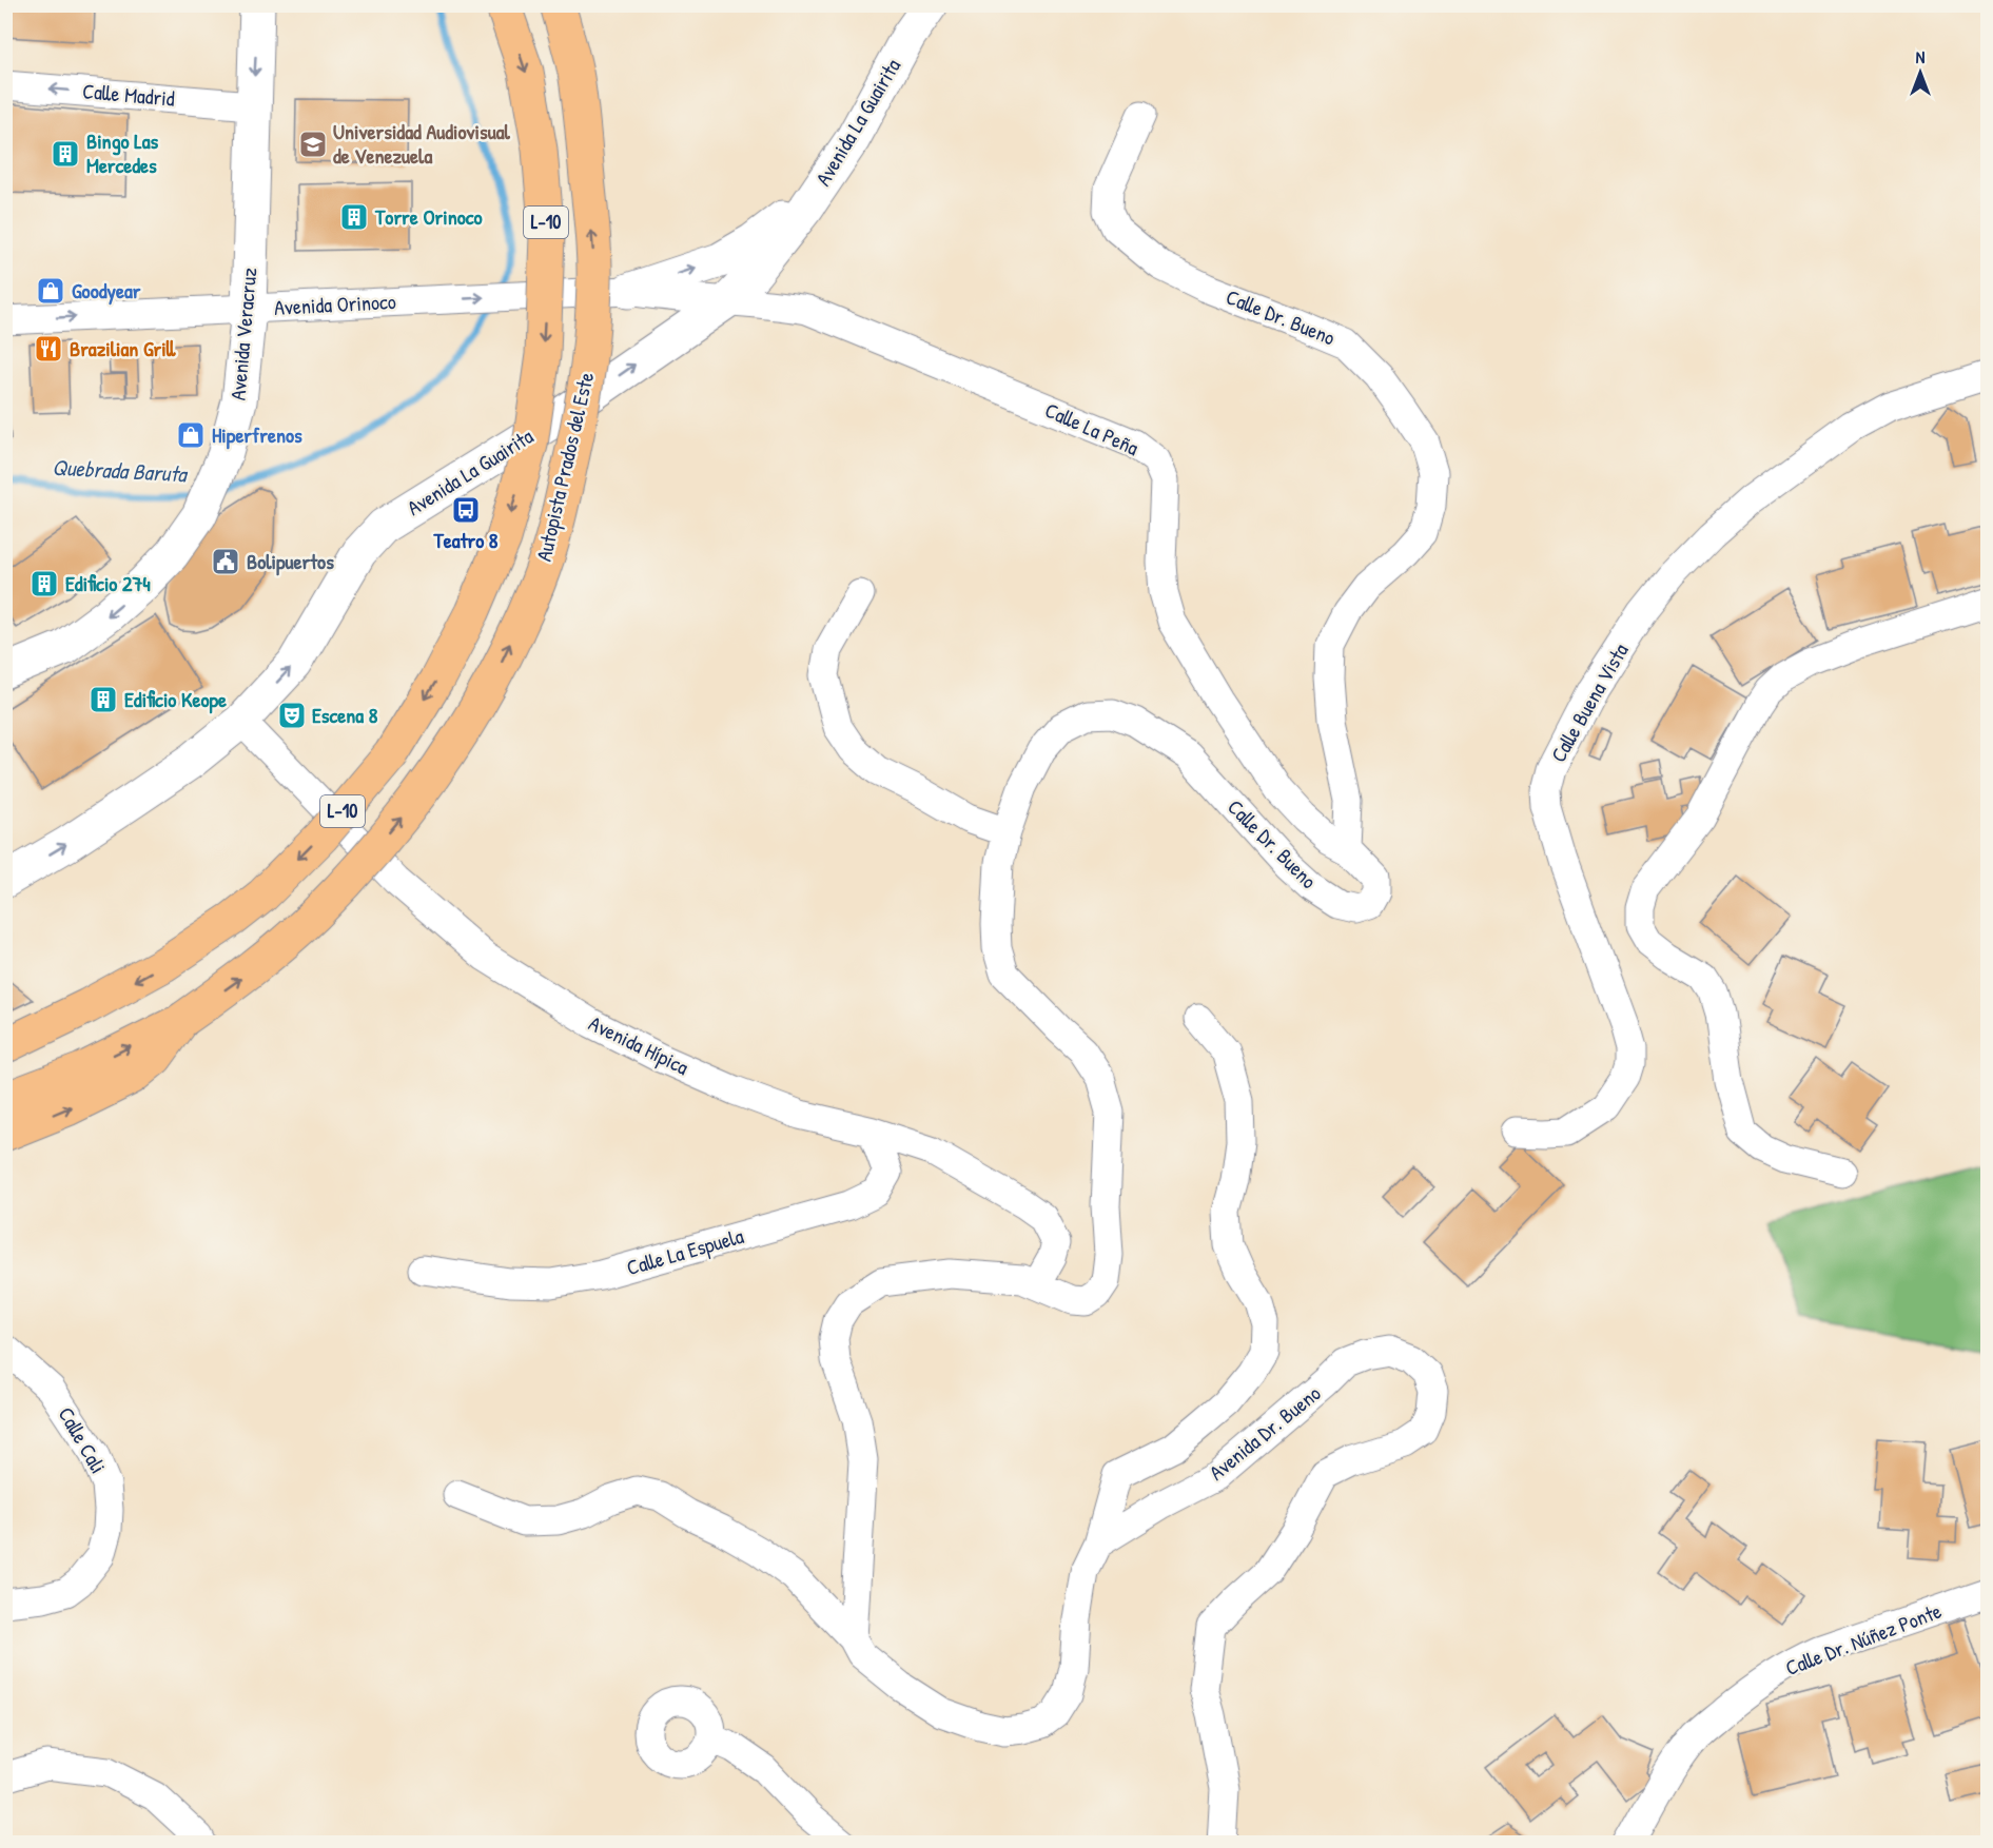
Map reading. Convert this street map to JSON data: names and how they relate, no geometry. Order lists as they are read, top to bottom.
{
  "streets": {
    "highway": ["L-10", "Autopista Prados del Este"],
    "street": [
      "Calle Madrid",
      "Avenida La Guairita",
      "Avenida Orinoco",
      "Calle Dr. Bueno",
      "Avenida Veracruz",
      "Calle La Peña",
      "Calle Buena Vista",
      "Avenida Hípica",
      "Calle La Espuela",
      "Avenida Dr. Bueno",
      "Calle Cali",
      "Calle Dr. Núñez Ponte"
    ]
  },
  "crossings": [
    ["Calle Madrid", "Avenida Veracruz"],
    ["Avenida La Guairita", "Calle La Peña"],
    ["Avenida La Guairita", "Avenida Hípica"],
    ["L-10", "Autopista Prados del Este"],
    ["Avenida Orinoco", "Avenida Veracruz"],
    ["Avenida Orinoco", "Calle La Peña"],
    ["Calle Dr. Bueno", "Calle La Peña"],
    ["Calle Dr. Bueno", "Avenida Hípica"],
    ["Avenida Hípica", "Calle La Espuela"]
  ],
  "one_way": [
    "Calle Madrid",
    "Avenida La Guairita",
    "Avenida Orinoco",
    "Avenida Veracruz"
  ],
  "water": ["Quebrada Baruta"],
  "places": {
    "school or university": ["Universidad Audiovisual de Venezuela"],
    "building": [
      "Bingo Las Mercedes",
      "Torre Orinoco",
      "Edificio 274",
      "Edificio Keope"
    ],
    "shop": ["Goodyear", "Hiperfrenos"],
    "restaurant": ["Brazilian Grill"],
    "bus stop": ["Teatro 8"],
    "public building": ["Bolipuertos"],
    "theatre": ["Escena 8"]
  },
  "north": "top"
}
